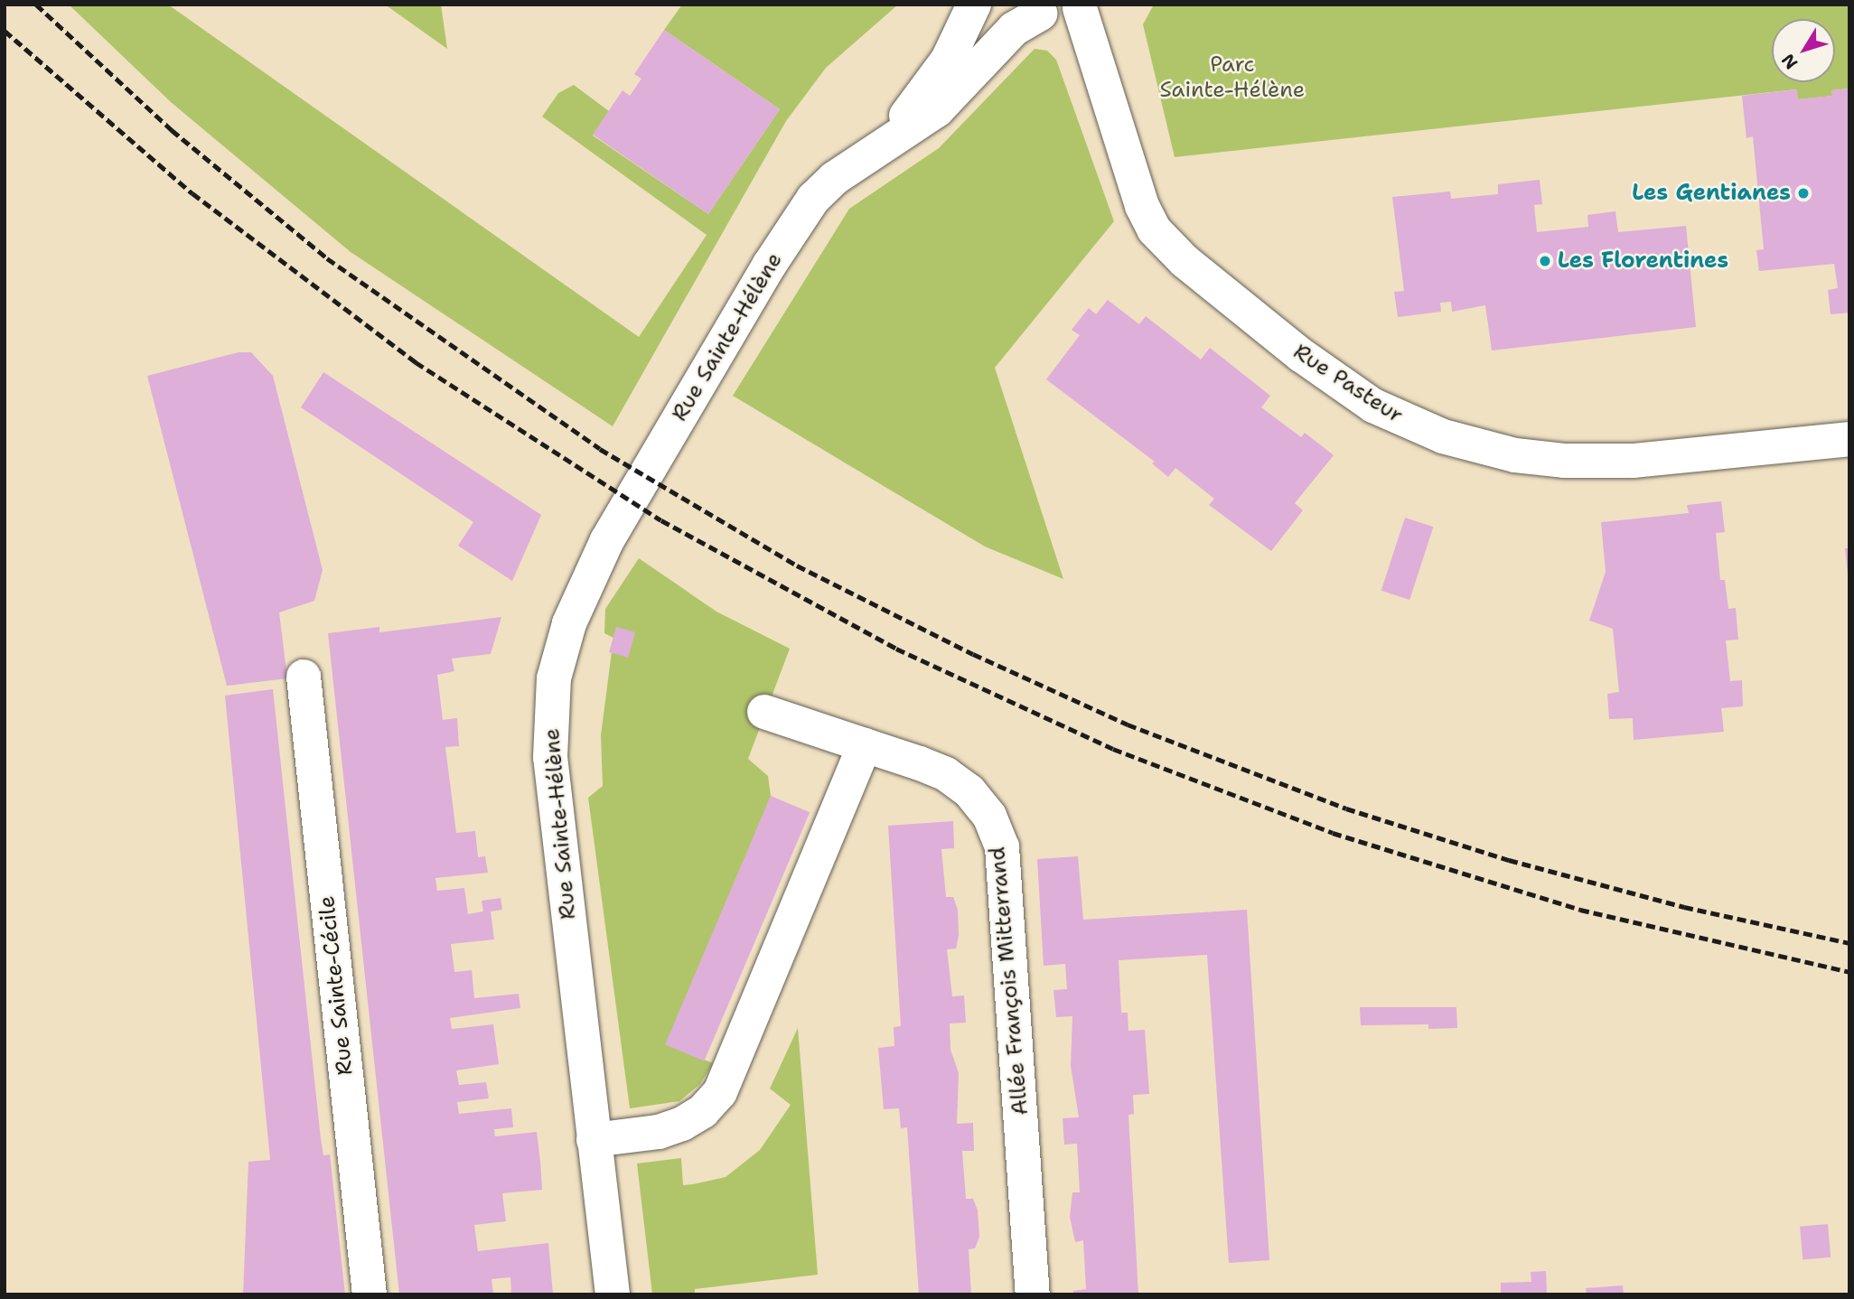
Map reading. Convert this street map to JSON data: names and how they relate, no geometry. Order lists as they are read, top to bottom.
{
  "streets": {
    "street": [
      "Rue Sainte-Hélène",
      "Rue Pasteur",
      "Allée François Mitterrand",
      "Rue Sainte-Cécile"
    ]
  },
  "parks": ["Parc Sainte-Hélène"],
  "places": ["Les Gentianes", "Les Florentines"],
  "north": "bottom left"
}
